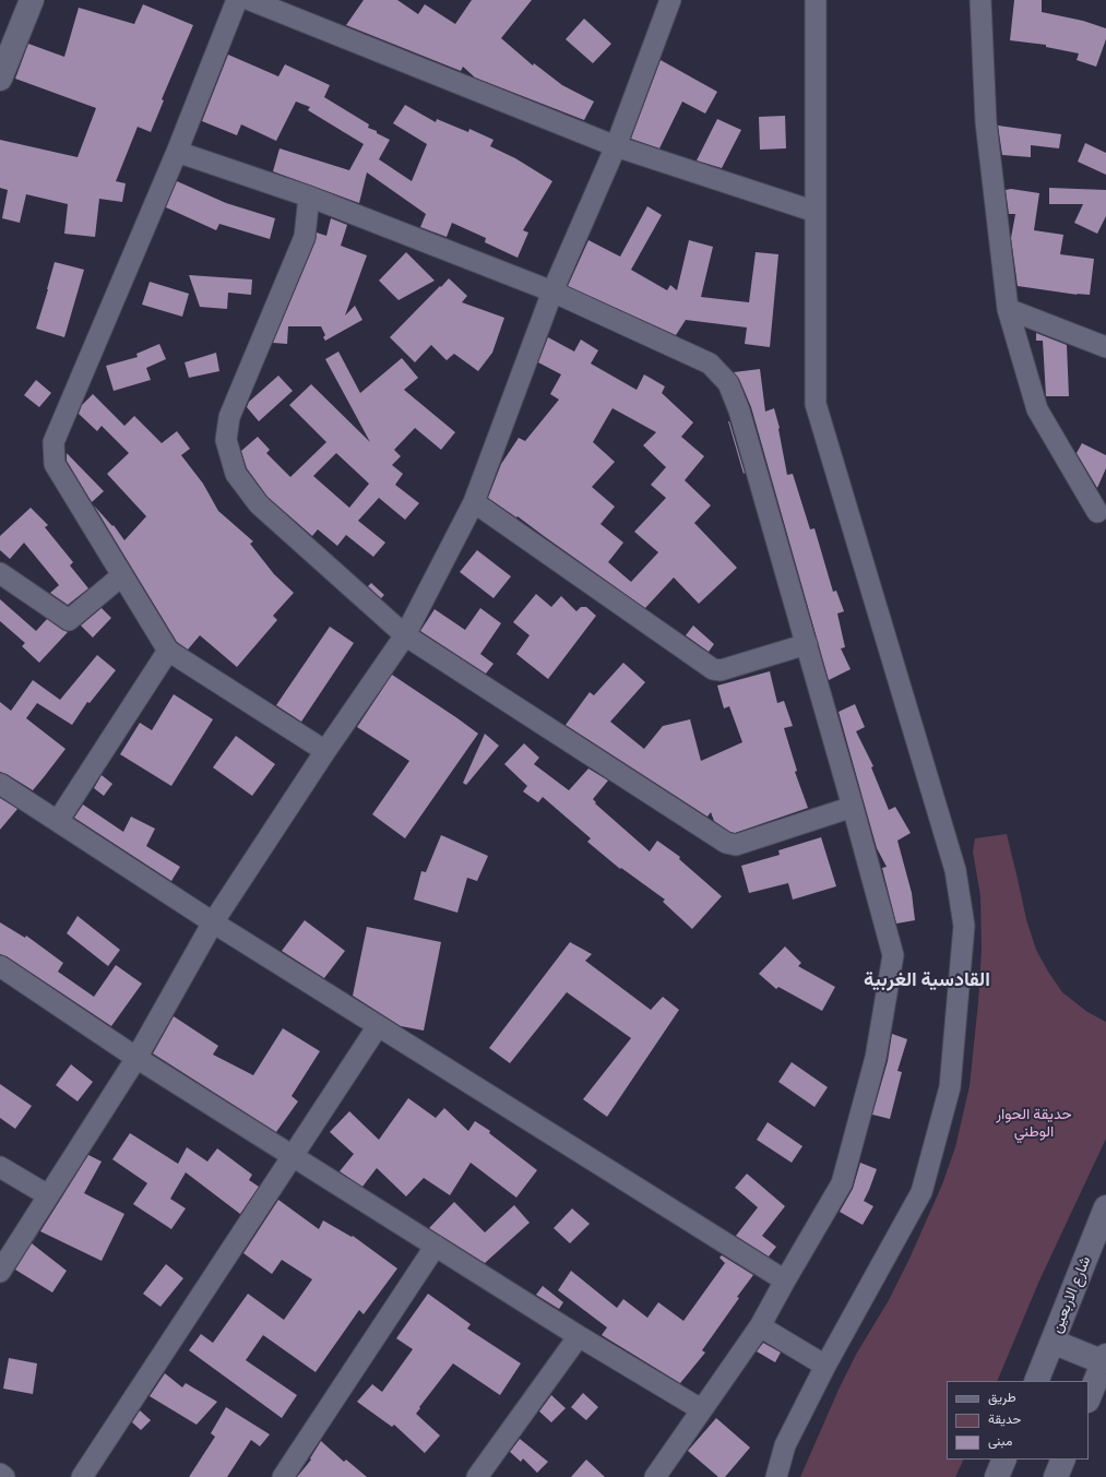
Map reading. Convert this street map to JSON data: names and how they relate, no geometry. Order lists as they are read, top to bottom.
{
  "streets": {
    "main road": ["شارع الاربعين"]
  },
  "districts": ["القادسية الغربية"],
  "parks": ["حديقة الحوار الوطني"],
  "legend": ["طريق", "حديقة", "مبنى"]
}
